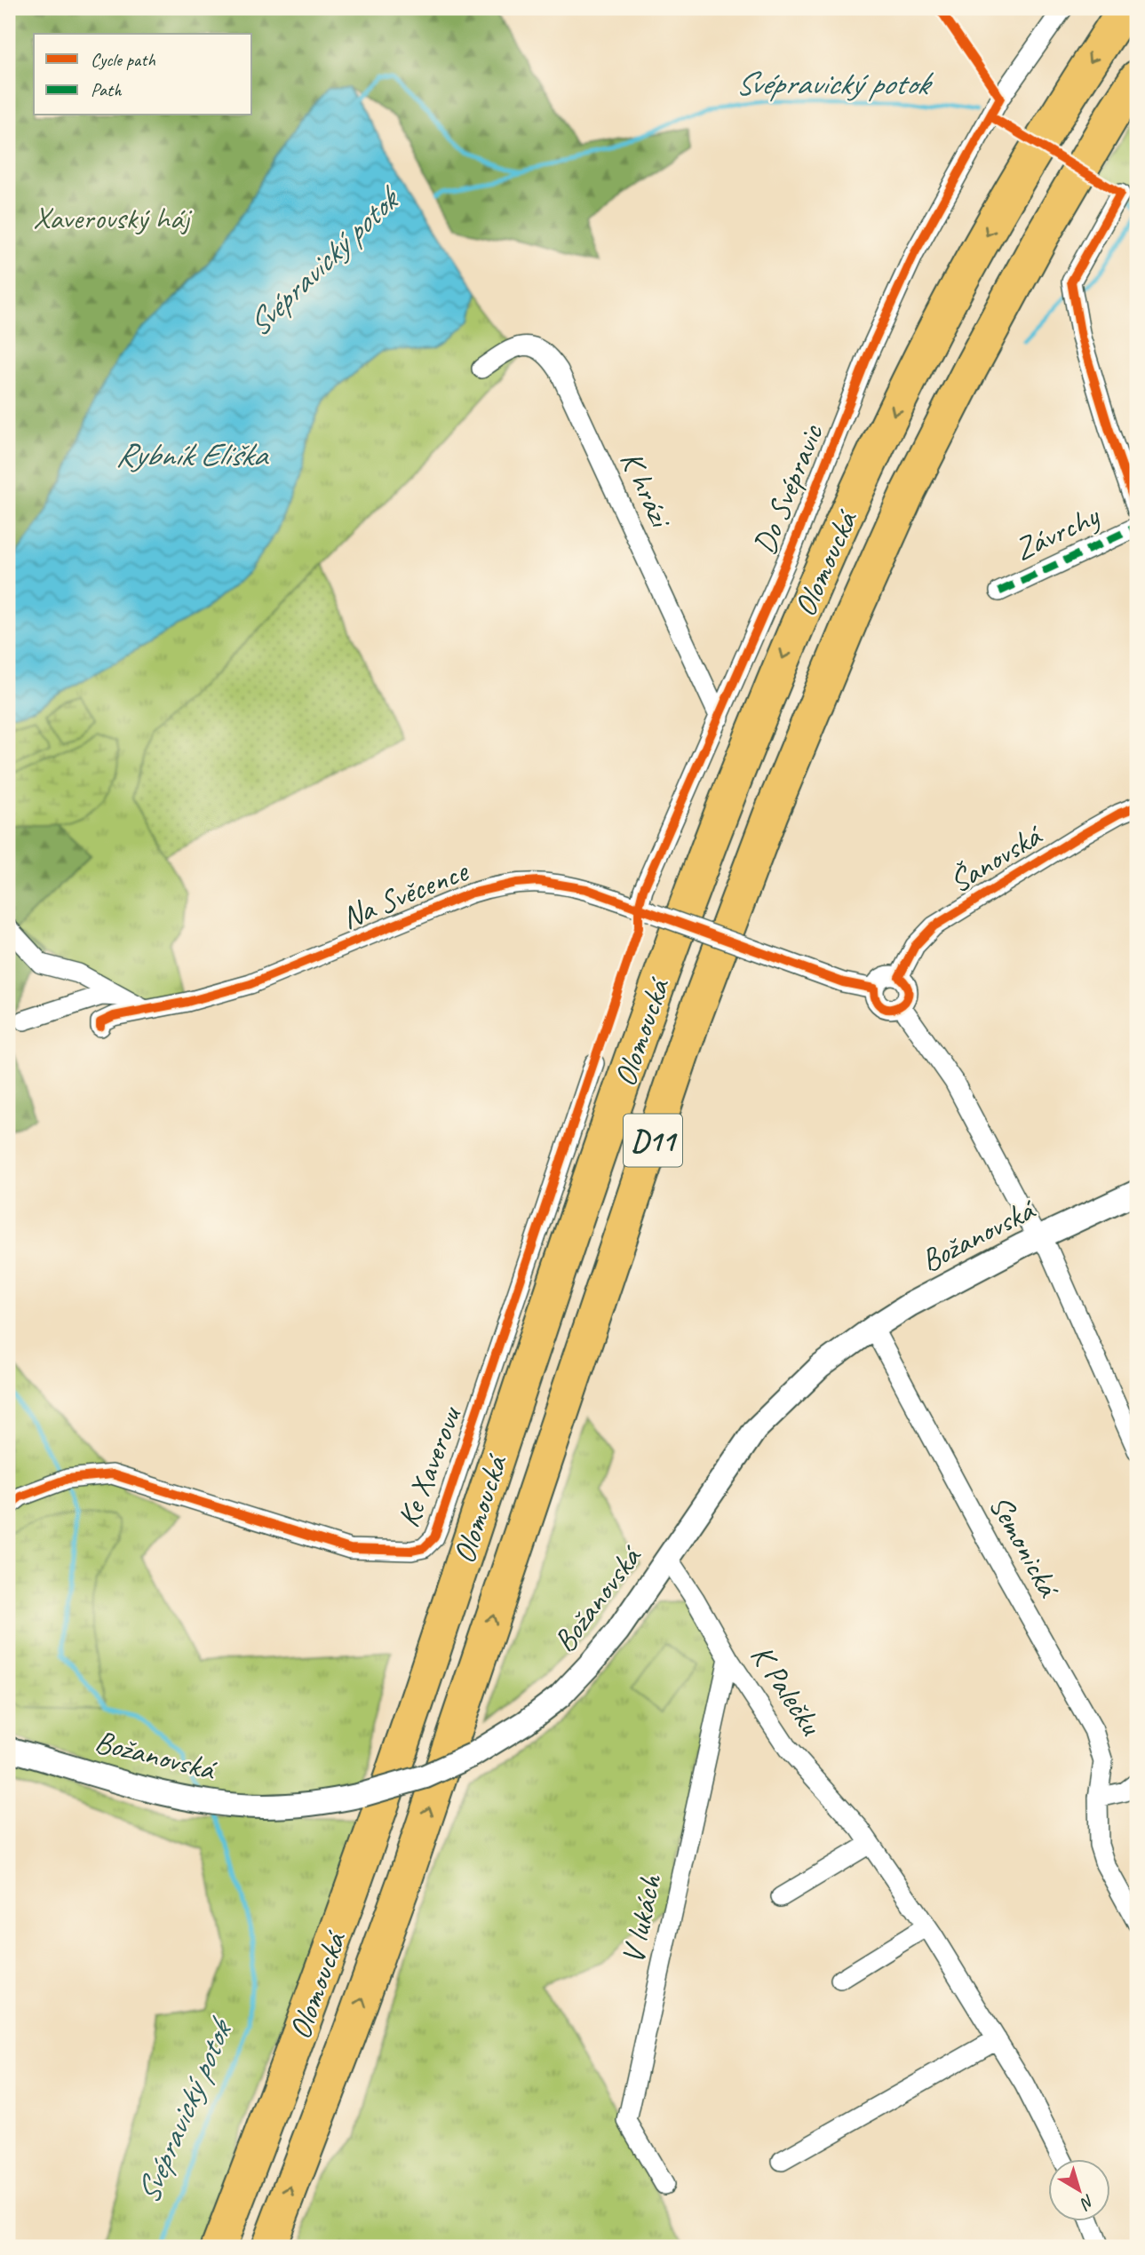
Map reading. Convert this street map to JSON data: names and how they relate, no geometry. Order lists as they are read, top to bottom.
{
  "streets": {
    "highway": ["Olomoucká", "D11"],
    "street": [
      "K hrázi",
      "Do Svépravic",
      "Závrchy",
      "Šanovská",
      "Na Svěcence",
      "Božanovská",
      "Ke Xaverovu",
      "Semonická",
      "K Palečku",
      "V lukách"
    ]
  },
  "crossings": [
    ["K hrázi", "Do Svépravic"],
    ["Do Svépravic", "Na Svěcence"],
    ["Šanovská", "Na Svěcence"],
    ["Božanovská", "Semonická"],
    ["Božanovská", "K Palečku"],
    ["K Palečku", "V lukách"]
  ],
  "water": ["Svépravický potok", "Rybník Eliška"],
  "parks": ["Xaverovský háj"],
  "legend": ["Cycle path", "Path"],
  "north": "bottom right"
}
